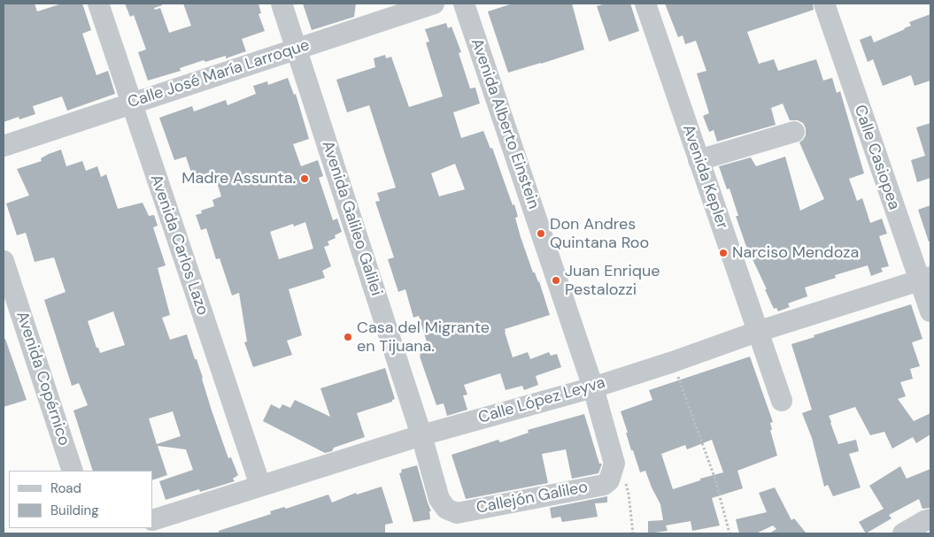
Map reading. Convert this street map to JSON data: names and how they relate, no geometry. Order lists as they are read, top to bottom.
{
  "streets": {
    "street": [
      "Calle José María Larroque",
      "Avenida Alberto Einstein",
      "Calle Casiopea",
      "Avenida Kepler",
      "Avenida Galileo Galilei",
      "Avenida Carlos Lazo",
      "Avenida Copérnico",
      "Calle López Leyva",
      "Callejón Galileo"
    ]
  },
  "crossings": [
    ["Calle José María Larroque", "Avenida Galileo Galilei"],
    ["Calle José María Larroque", "Avenida Carlos Lazo"],
    ["Avenida Alberto Einstein", "Calle López Leyva"],
    ["Avenida Alberto Einstein", "Callejón Galileo"],
    ["Calle Casiopea", "Calle López Leyva"],
    ["Avenida Kepler", "Calle López Leyva"],
    ["Avenida Galileo Galilei", "Calle López Leyva"],
    ["Avenida Galileo Galilei", "Callejón Galileo"],
    ["Avenida Carlos Lazo", "Calle López Leyva"]
  ],
  "places": [
    "Madre Assunta.",
    "Don Andres Quintana Roo",
    "Narciso Mendoza",
    "Juan Enrique Pestalozzi",
    "Casa del Migrante en Tijuana."
  ],
  "legend": ["Road", "Building"]
}
